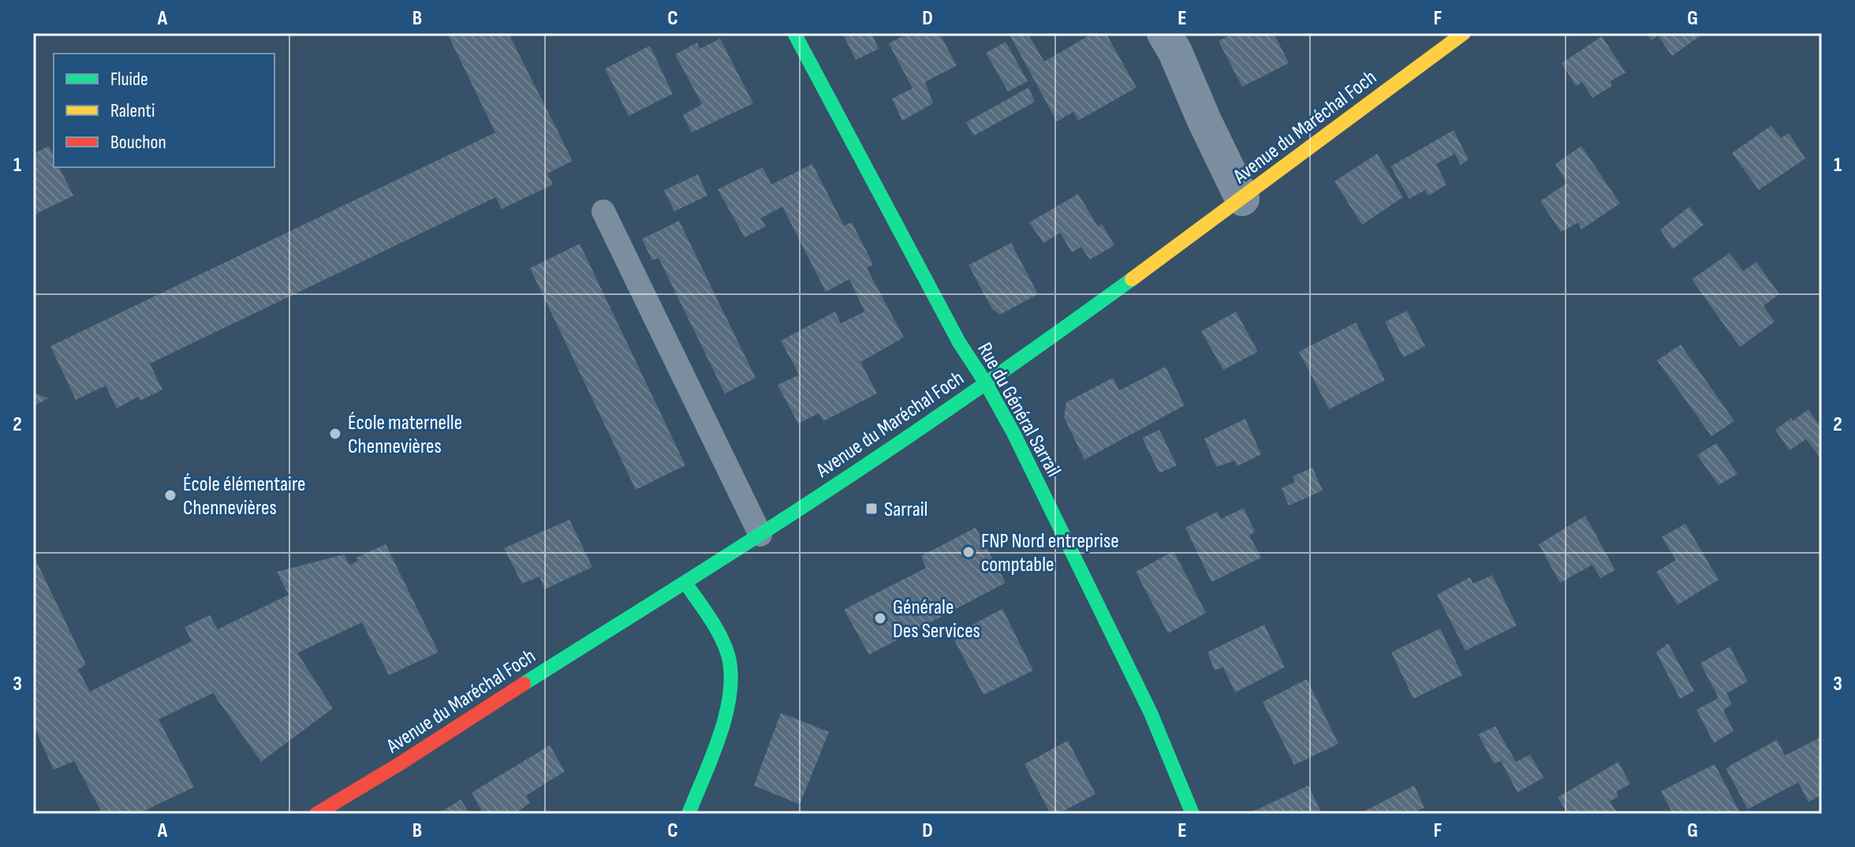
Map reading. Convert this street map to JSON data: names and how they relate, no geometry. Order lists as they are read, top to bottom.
{
  "streets": {
    "main road": ["Avenue du Maréchal Foch", "Rue du Général Sarrail"]
  },
  "crossings": [
    ["Avenue du Maréchal Foch", "Rue du Général Sarrail"]
  ],
  "places": {
    "other": [
      "École maternelle Chennevières",
      "École élémentaire Chennevières",
      "FNP Nord entreprise comptable",
      "Générale Des Services"
    ],
    "transit": ["Sarrail"]
  },
  "legend": ["Fluide", "Ralenti", "Bouchon"],
  "grid": {
    "columns": [
      "A",
      "B",
      "C",
      "D",
      "E",
      "F",
      "G"
    ],
    "rows": ["1", "2", "3"]
  }
}
